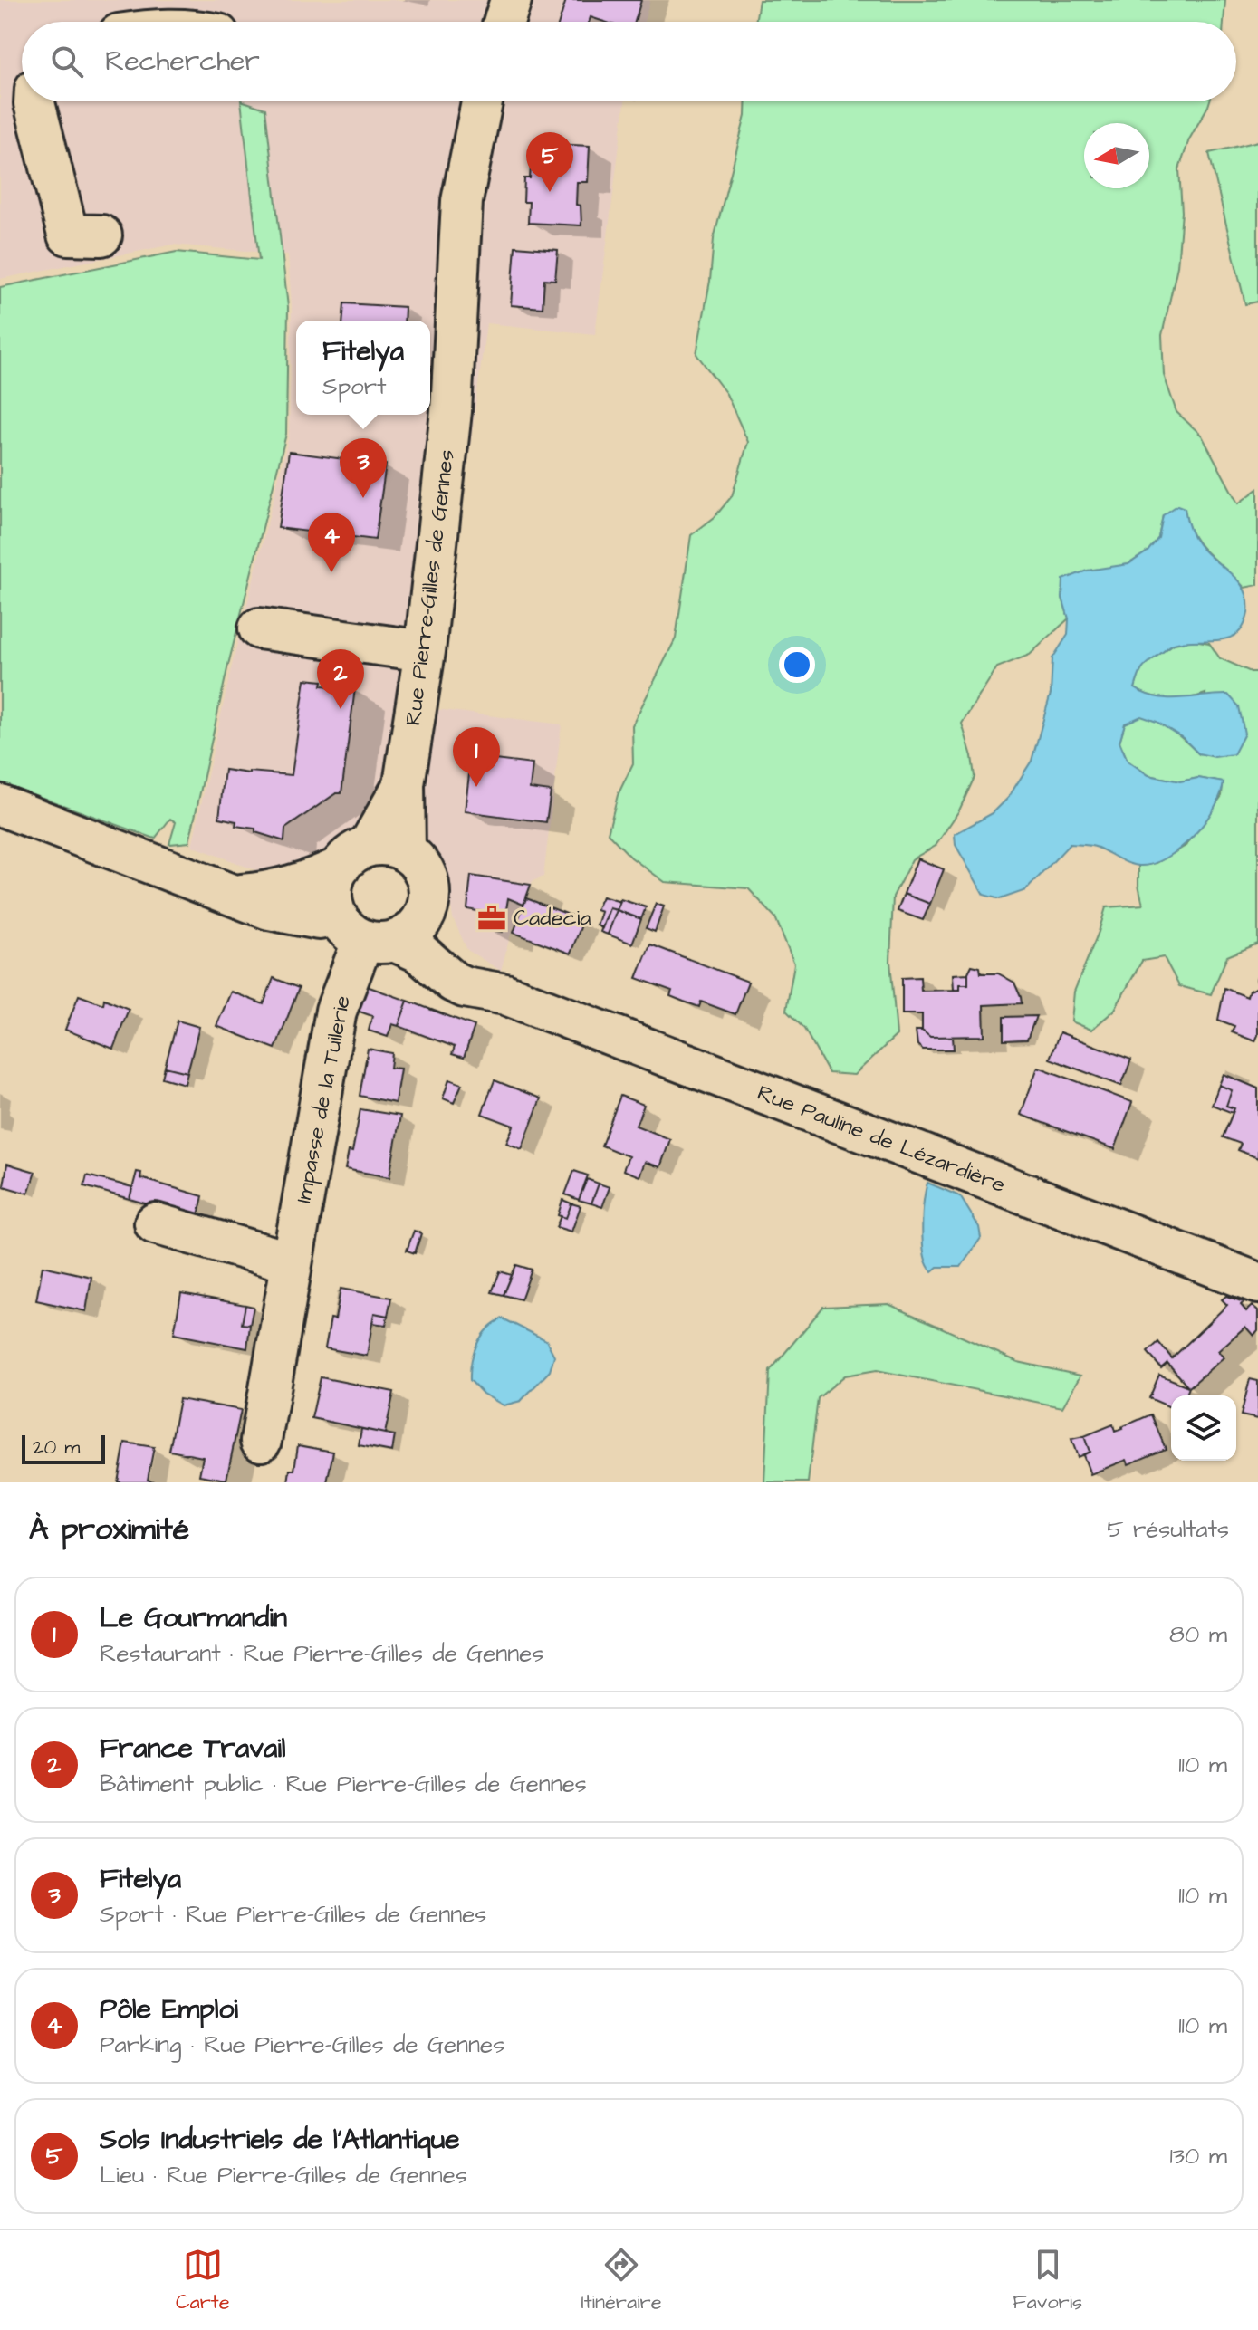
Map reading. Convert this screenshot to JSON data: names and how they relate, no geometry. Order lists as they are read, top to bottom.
{
  "streets": {
    "street": ["Rue Pierre-Gilles de Gennes", "Impasse de la Tuilerie", "Rue Pauline de Lézardière"]
  },
  "crossings": [
    ["Rue Pierre-Gilles de Gennes", "Impasse de la Tuilerie"],
    ["Rue Pierre-Gilles de Gennes", "Rue Pauline de Lézardière"],
    ["Impasse de la Tuilerie", "Rue Pauline de Lézardière"]
  ],
  "places": {
    "office": ["Cadecia"]
  },
  "scale_bar": "20 m",
  "north": "left",
  "page": {
    "search": "Rechercher",
    "pins": [
      "5",
      "3",
      "4",
      "2",
      "1"
    ],
    "popup": ["Fitelya", "Sport"],
    "scale": "20 m",
    "heading": ["À proximité", "5 résultats"],
    "list": [
      {
        "mark": "1",
        "name": "Le Gourmandin",
        "note": "Restaurant · Rue Pierre-Gilles de Gennes",
        "value": "80 m"
      },
      {
        "mark": "2",
        "name": "France Travail",
        "note": "Bâtiment public · Rue Pierre-Gilles de Gennes",
        "value": "110 m"
      },
      {
        "mark": "3",
        "name": "Fitelya",
        "note": "Sport · Rue Pierre-Gilles de Gennes",
        "value": "110 m"
      },
      {
        "mark": "4",
        "name": "Pôle Emploi",
        "note": "Parking · Rue Pierre-Gilles de Gennes",
        "value": "110 m"
      },
      {
        "mark": "5",
        "name": "Sols Industriels de l'Atlantique",
        "note": "Lieu · Rue Pierre-Gilles de Gennes",
        "value": "130 m"
      }
    ],
    "nav": ["Carte", "Itinéraire", "Favoris"]
  }
}
